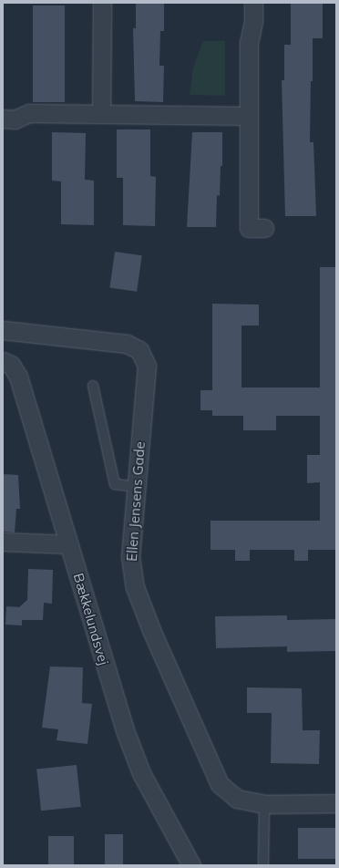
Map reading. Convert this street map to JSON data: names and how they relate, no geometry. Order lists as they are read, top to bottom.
{
  "streets": {
    "street": ["Ellen Jensens Gade", "Bækkelundsvej"]
  }
}
